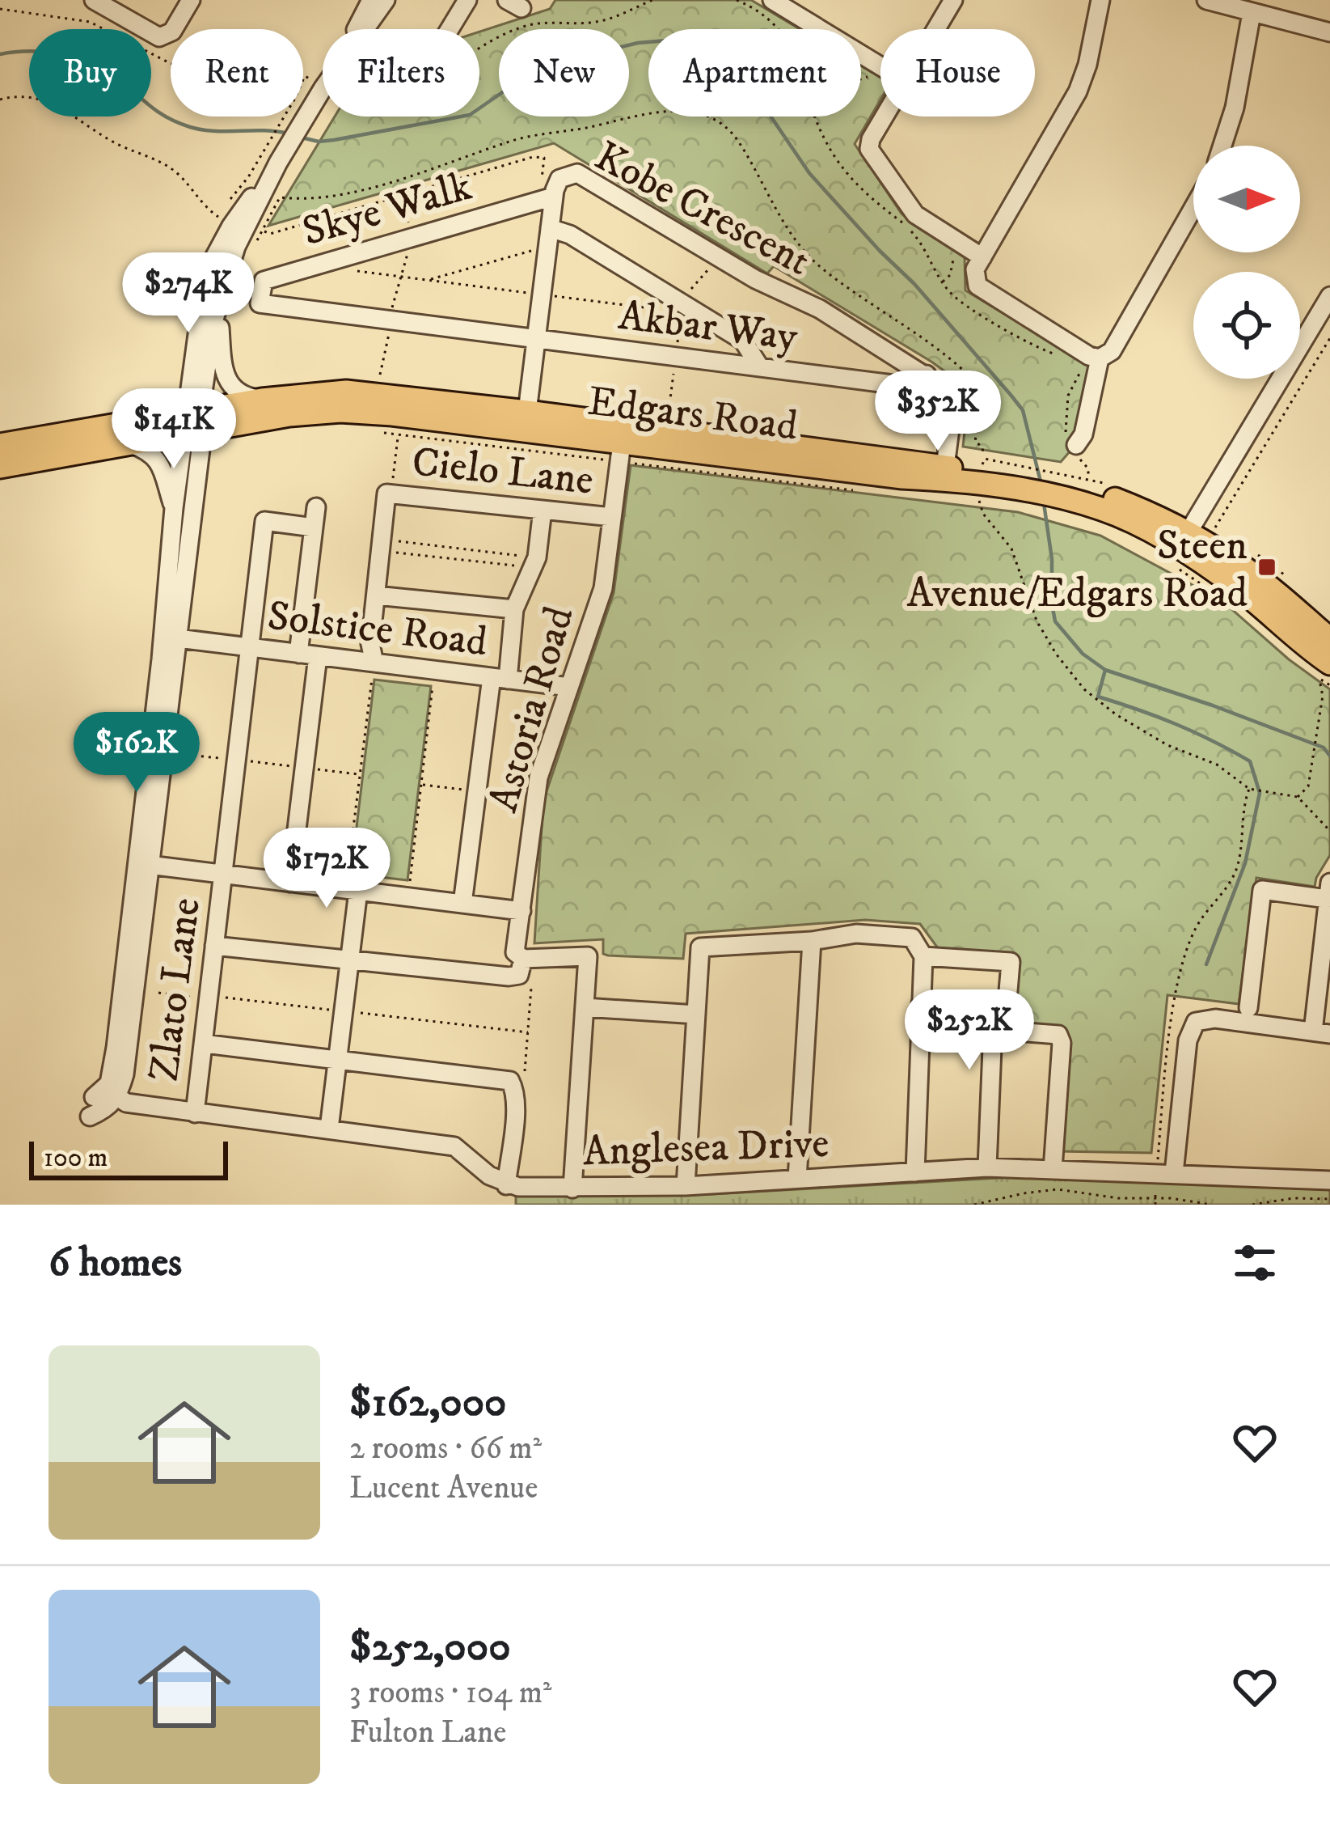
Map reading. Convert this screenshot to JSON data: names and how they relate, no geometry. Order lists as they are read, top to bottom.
{
  "streets": {
    "main road": ["Edgars Road"],
    "street": [
      "Skye Walk",
      "Kobe Crescent",
      "Akbar Way",
      "Cielo Lane",
      "Solstice Road",
      "Astoria Road",
      "Zlato Lane",
      "Anglesea Drive"
    ]
  },
  "crossings": [
    ["Skye Walk", "Kobe Crescent"],
    ["Skye Walk", "Akbar Way"],
    ["Kobe Crescent", "Akbar Way"],
    ["Kobe Crescent", "Edgars Road"],
    ["Edgars Road", "Astoria Road"],
    ["Cielo Lane", "Astoria Road"],
    ["Solstice Road", "Astoria Road"],
    ["Solstice Road", "Zlato Lane"]
  ],
  "places": {
    "transit": ["Steen Avenue/Edgars Road"]
  },
  "scale_bar": "100 m",
  "north": "right",
  "page": {
    "chip": [
      "Buy",
      "Rent",
      "Filters",
      "New",
      "Apartment",
      "House"
    ],
    "price": [
      "$274K",
      "$352K",
      "$141K",
      "$162K",
      "$172K",
      "$252K"
    ],
    "scale": "100 m",
    "heading": "6 homes",
    "list": [
      {
        "name": "$162,000",
        "note": "2 rooms · 66 m² · Lucent Avenue"
      },
      {
        "name": "$252,000",
        "note": "3 rooms · 104 m² · Fulton Lane"
      }
    ]
  }
}
